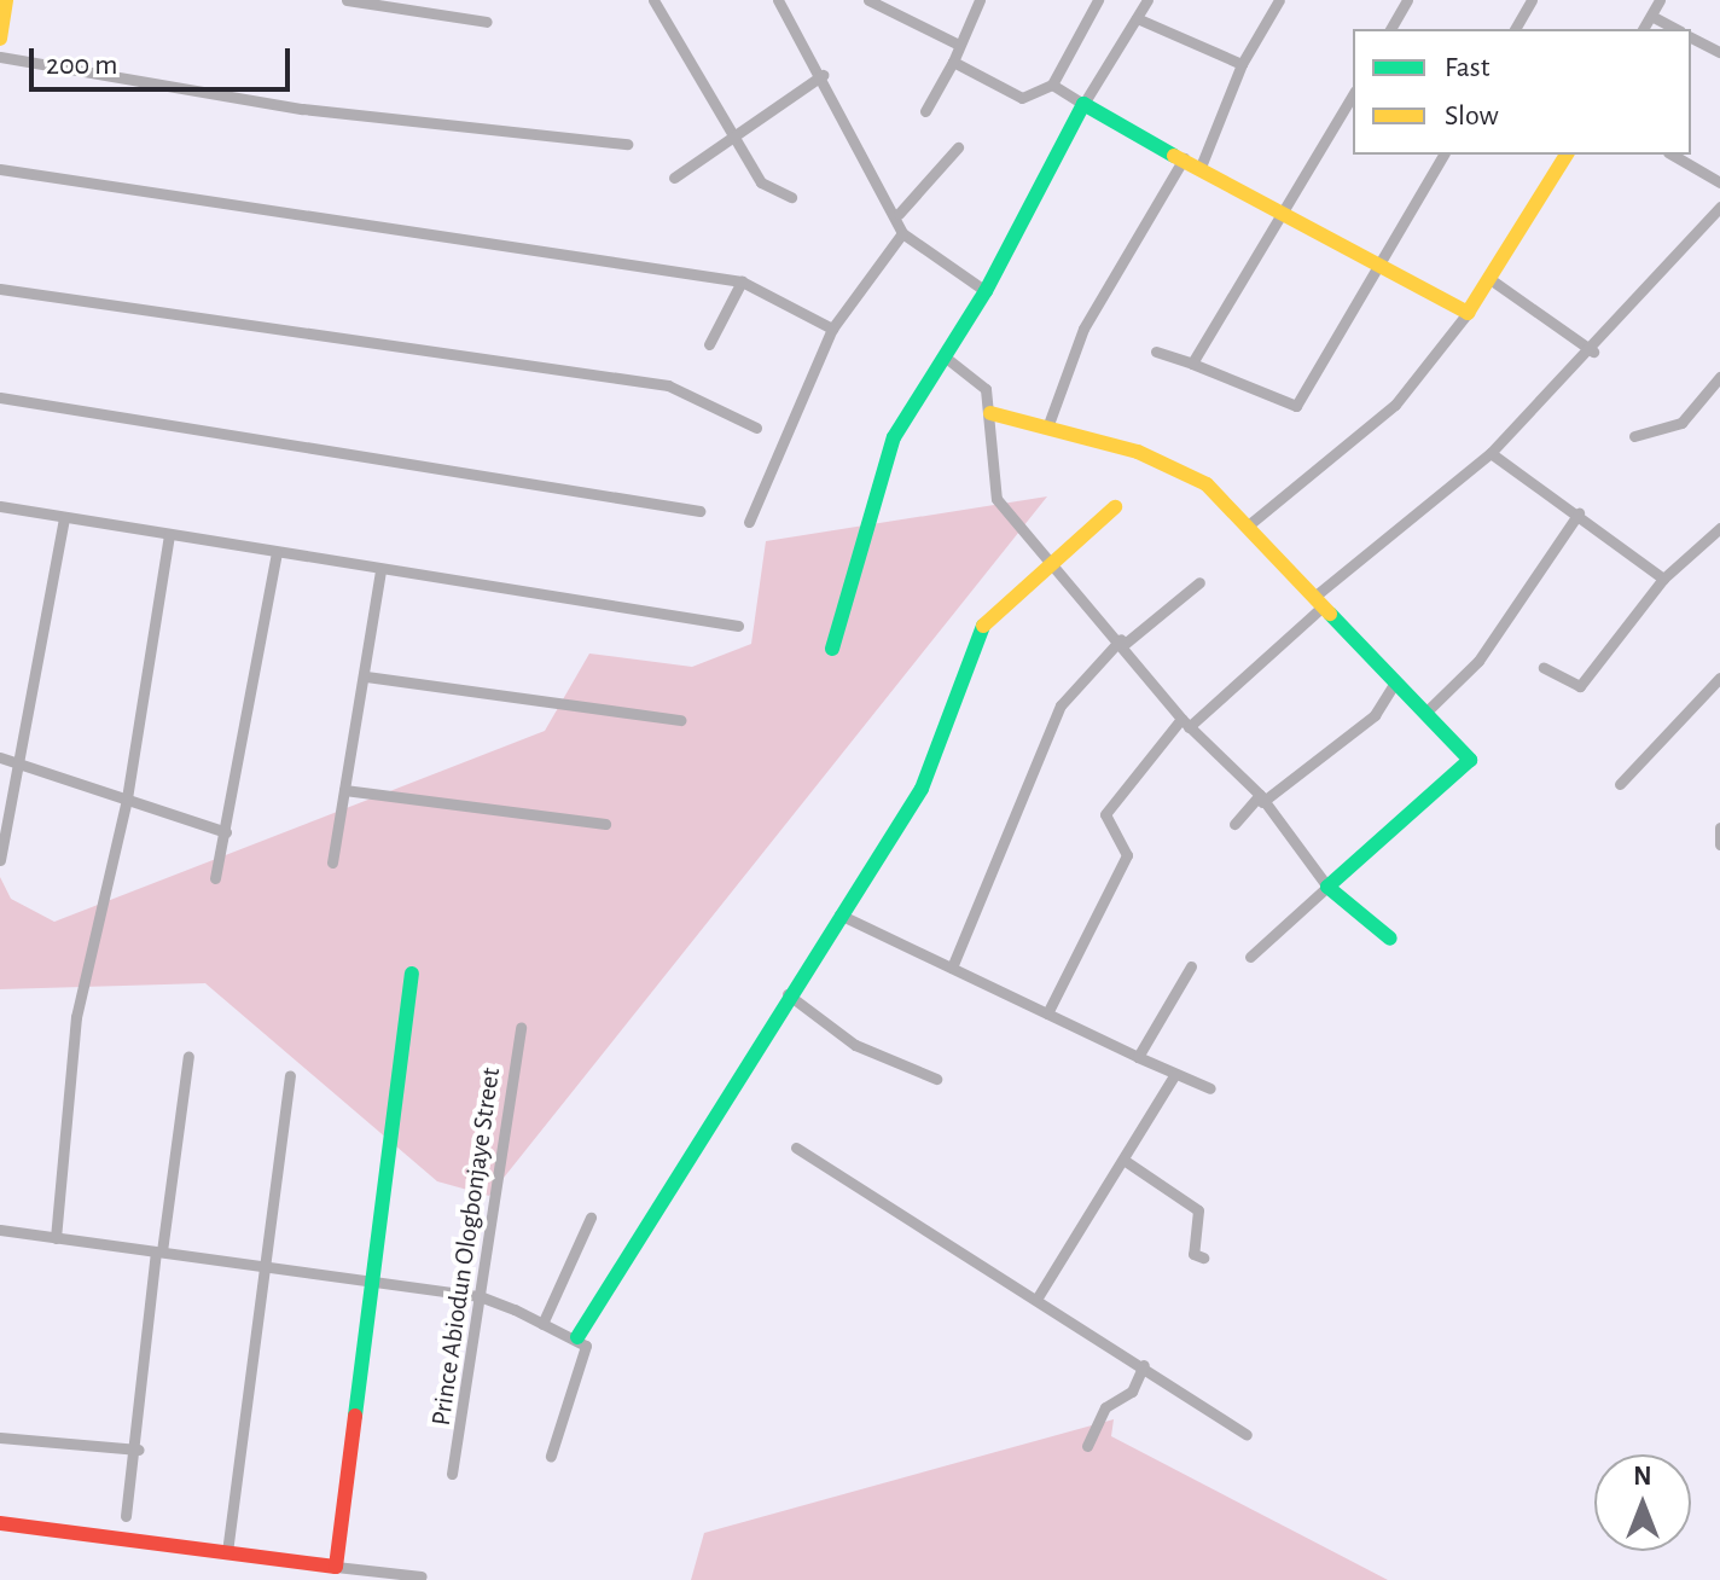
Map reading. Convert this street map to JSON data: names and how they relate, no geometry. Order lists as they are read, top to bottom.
{
  "streets": {
    "street": ["Prince Abiodun Ologbonjaye Street"]
  },
  "legend": ["Fast", "Slow"],
  "scale_bar": "200 m",
  "north": "top"
}
